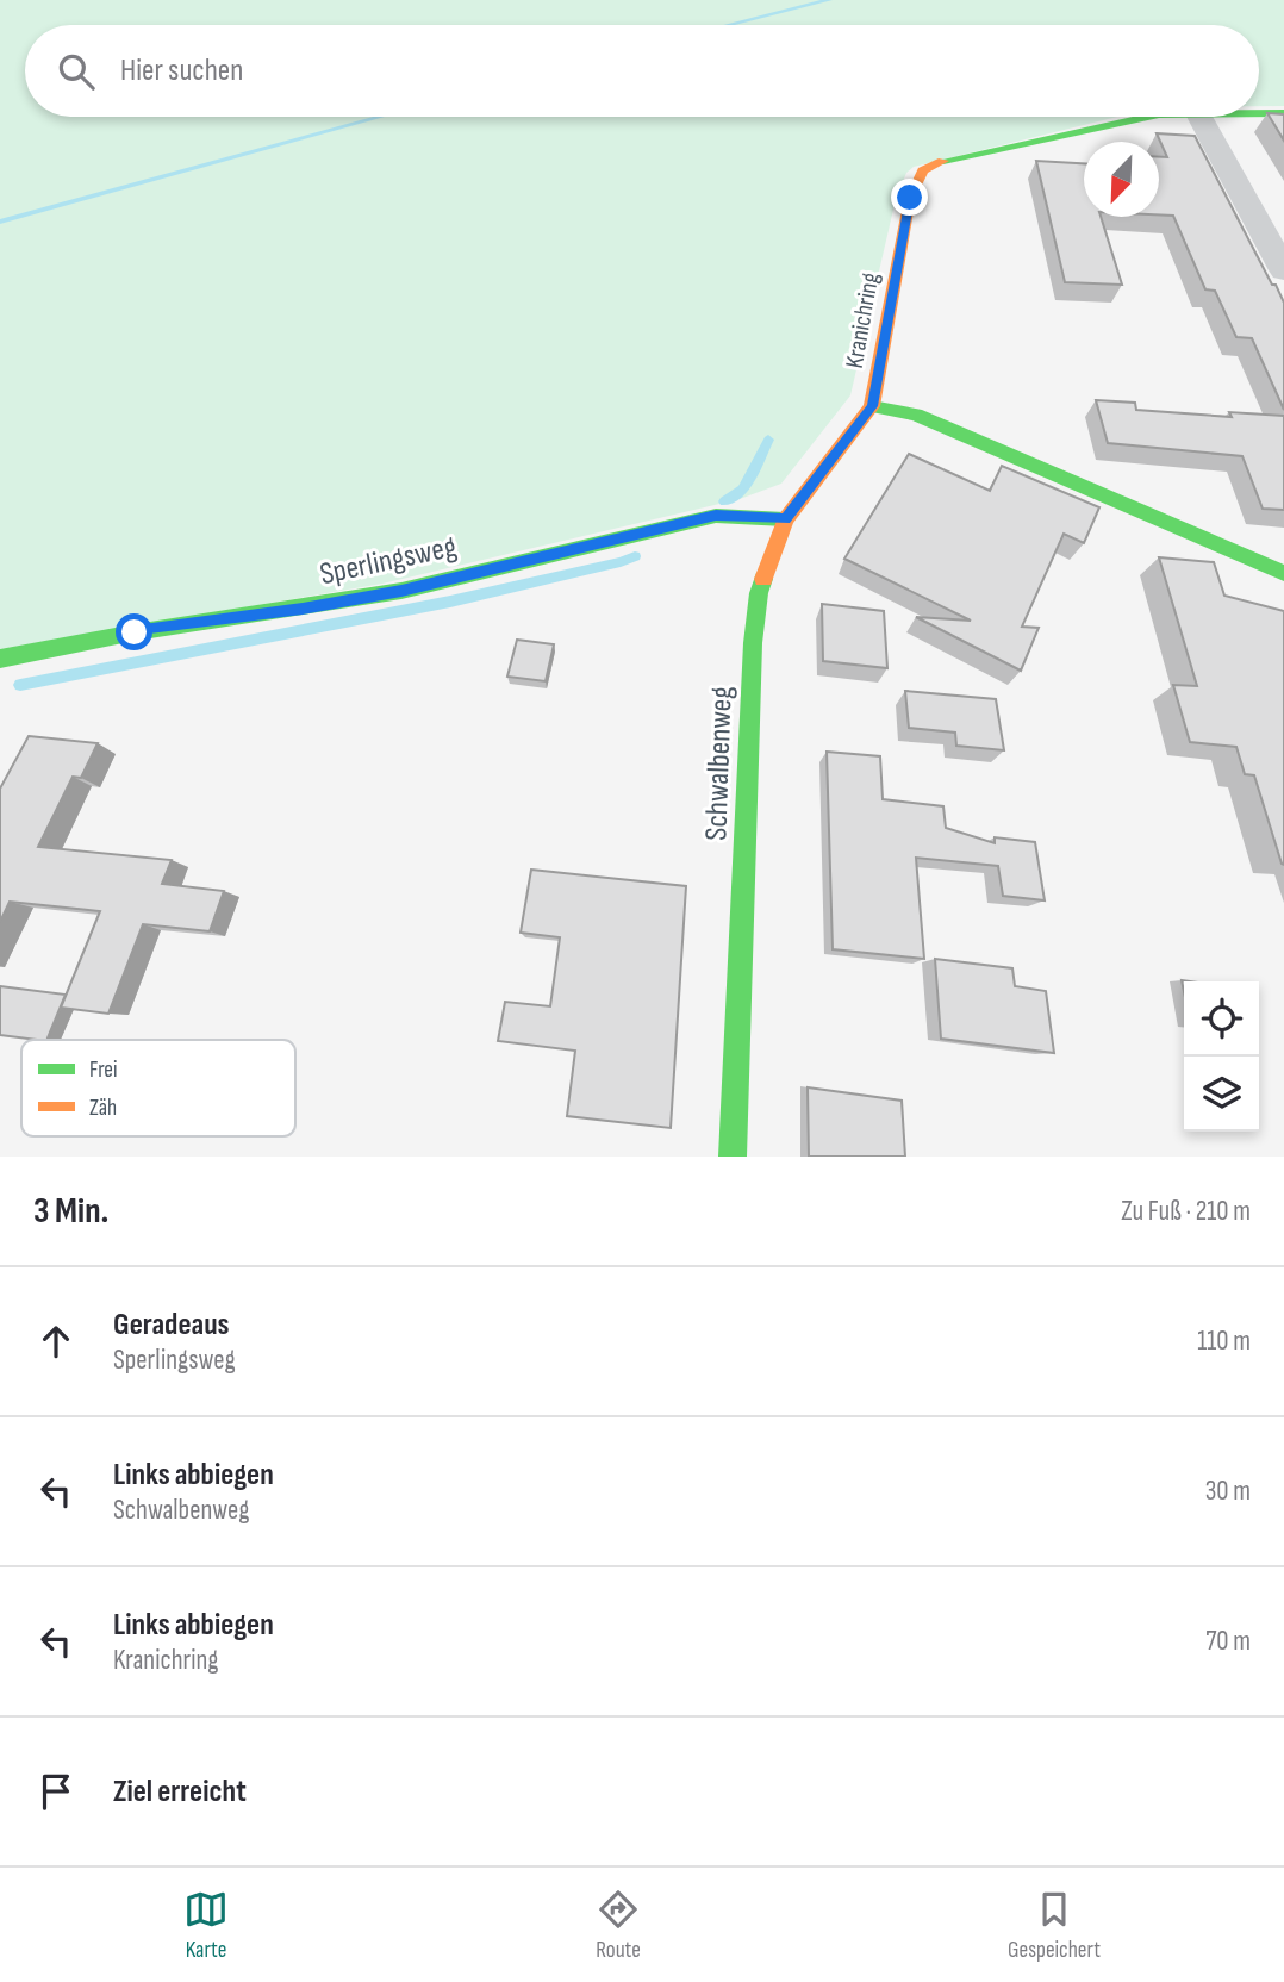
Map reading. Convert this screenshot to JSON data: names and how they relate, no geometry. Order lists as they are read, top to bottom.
{
  "streets": {
    "street": ["Kranichring", "Sperlingsweg", "Schwalbenweg"]
  },
  "crossings": [
    ["Kranichring", "Schwalbenweg"],
    ["Sperlingsweg", "Schwalbenweg"]
  ],
  "legend": ["Frei", "Zäh"],
  "north": "bottom left",
  "page": {
    "search": "Hier suchen",
    "heading": ["3 Min.", "Zu Fuß · 210 m"],
    "list": [
      ["Geradeaus", "Sperlingsweg", "110 m"],
      ["Links abbiegen", "Schwalbenweg", "30 m"],
      ["Links abbiegen", "Kranichring", "70 m"],
      "Ziel erreicht"
    ],
    "nav": ["Karte", "Route", "Gespeichert"]
  }
}
